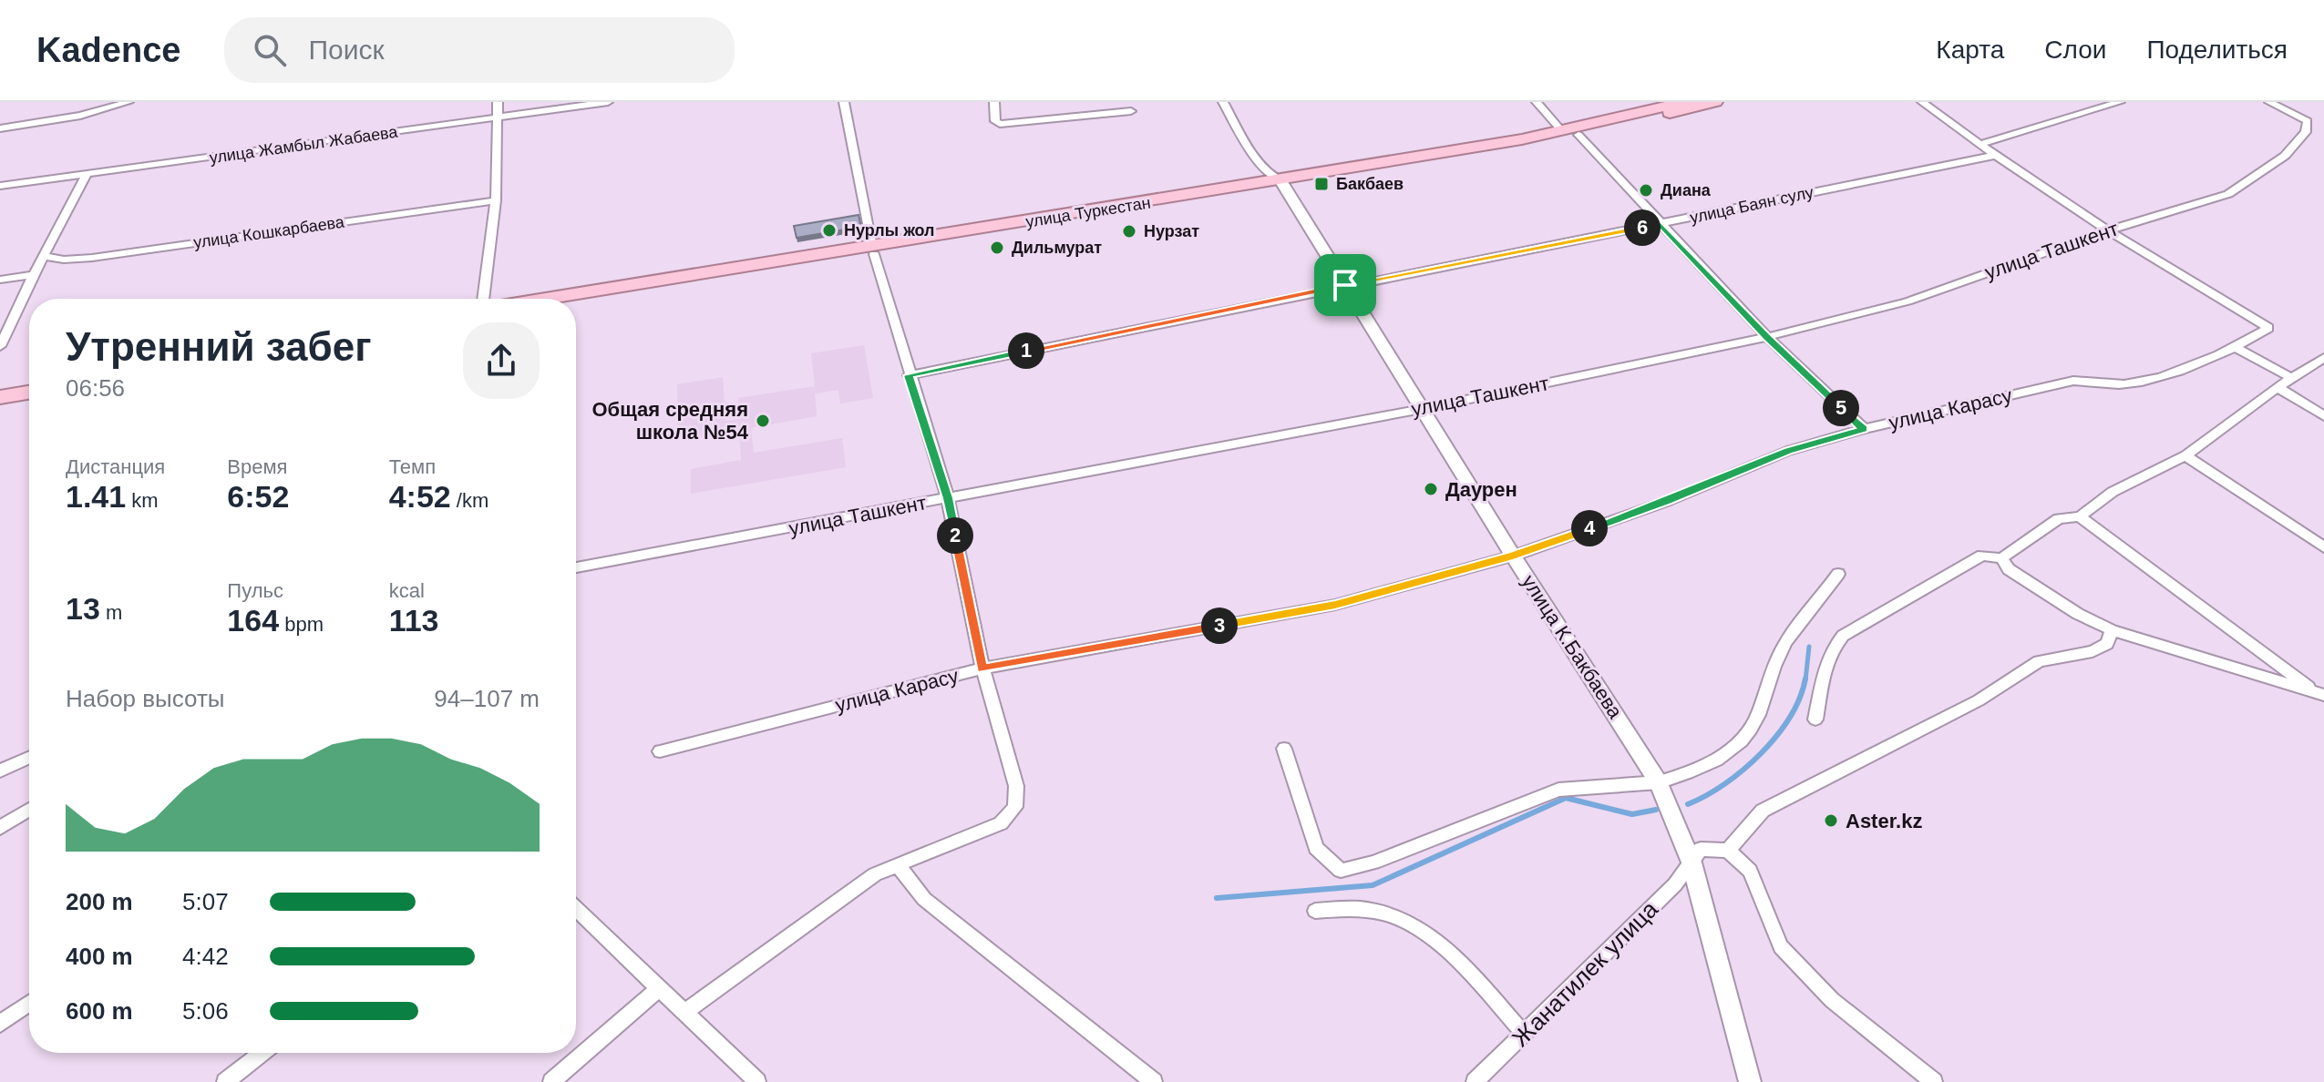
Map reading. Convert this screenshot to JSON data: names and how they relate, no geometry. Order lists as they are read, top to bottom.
{
  "streets": {
    "highway": ["улица Туркестан"],
    "street": [
      "улица Жамбыл Жабаева",
      "улица Баян сулу",
      "улица Кошкарбаева",
      "улица Ташкент",
      "улица Карасу",
      "улица К.Бакбаева",
      "Жанатилек улица"
    ]
  },
  "crossings": [
    ["улица Баян сулу", "улица К.Бакбаева"],
    ["улица Туркестан", "улица К.Бакбаева"],
    ["улица Ташкент", "улица Карасу"],
    ["улица Ташкент", "улица К.Бакбаева"],
    ["улица Карасу", "улица К.Бакбаева"],
    ["улица К.Бакбаева", "Жанатилек улица"]
  ],
  "places": {
    "transit": ["Бакбаев"],
    "other": [
      "Диана",
      "Нурлы жол",
      "Нурзат",
      "Дильмурат",
      "Общая средняя школа №54",
      "Даурен",
      "Aster.kz"
    ]
  },
  "page": {
    "header": "Kadence",
    "search": "Поиск",
    "nav": ["Карта", "Слои", "Поделиться"],
    "pins": [
      "6",
      "1",
      "5",
      "4",
      "2",
      "3"
    ],
    "heading": ["Утренний забег", "06:56"],
    "stats": [
      ["Дистанция", "1.41 km"],
      ["Время", "6:52"],
      ["Темп", "4:52 /km"],
      ["13 m"],
      ["Пульс", "164 bpm"],
      ["kcal", "113"]
    ],
    "chart": ["Набор высоты", "94–107 m"],
    "list": [
      {
        "name": "200 m",
        "note": "5:07"
      },
      {
        "name": "400 m",
        "note": "4:42"
      },
      {
        "name": "600 m",
        "note": "5:06"
      }
    ]
  }
}
